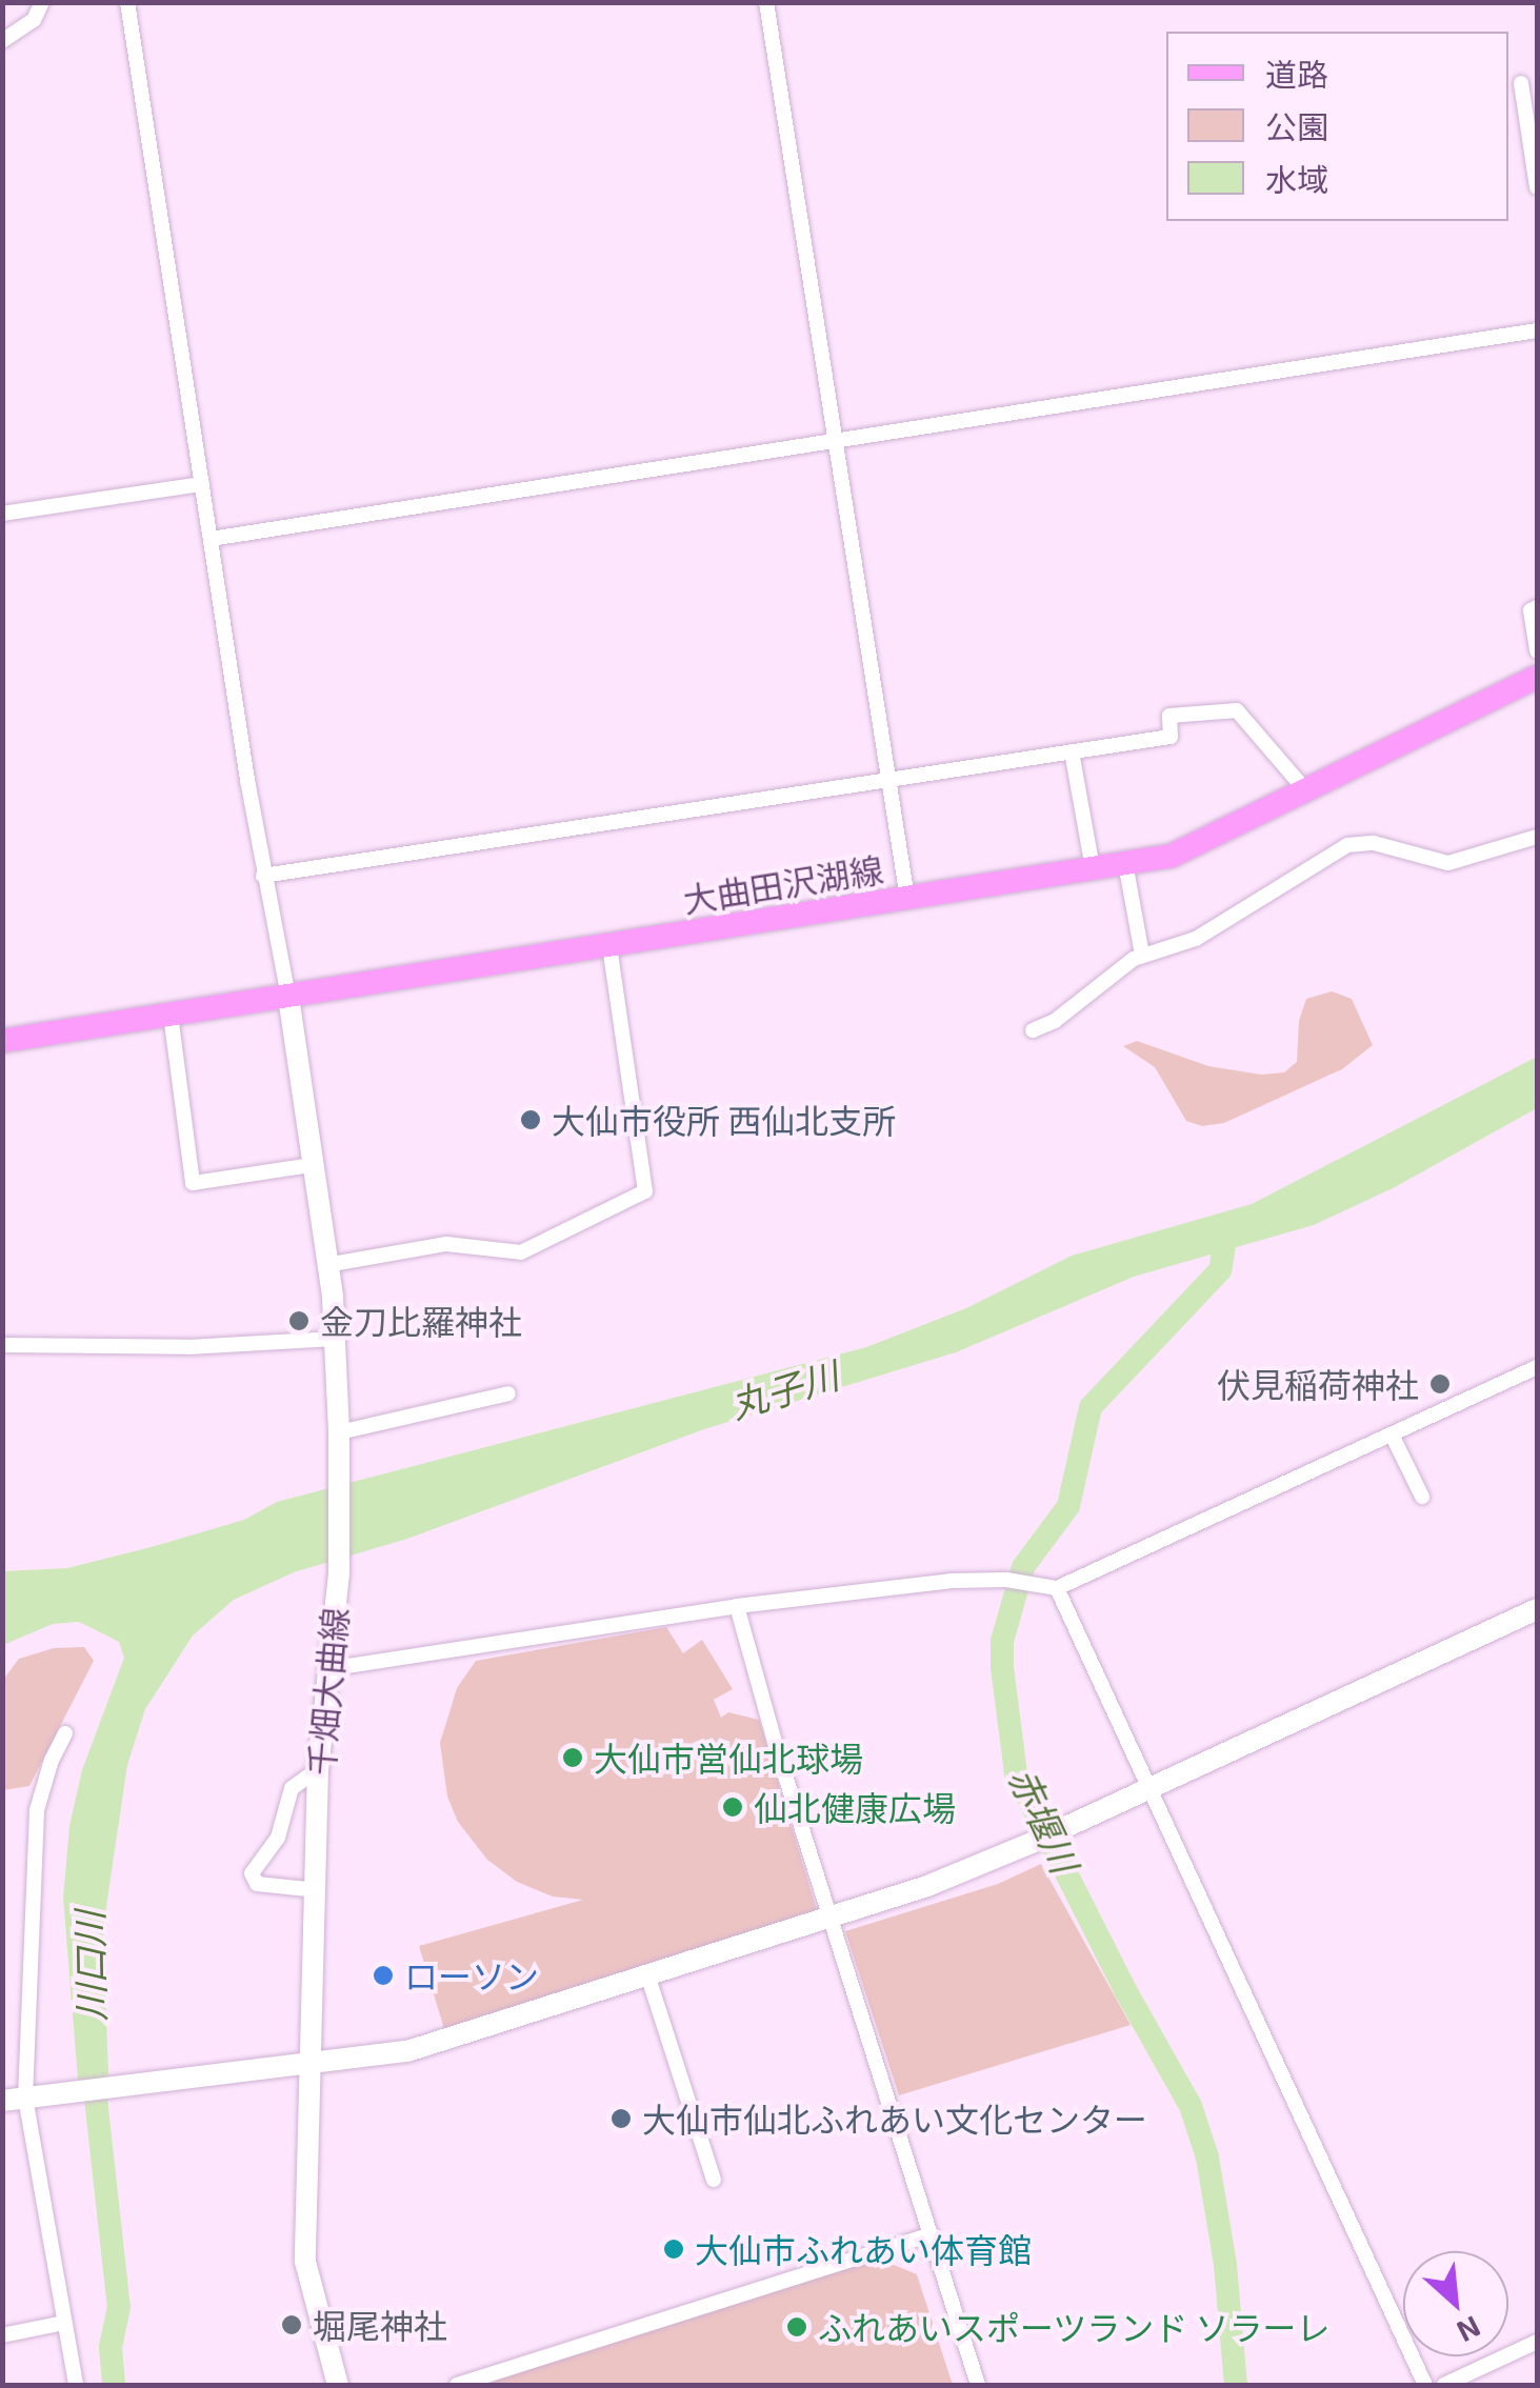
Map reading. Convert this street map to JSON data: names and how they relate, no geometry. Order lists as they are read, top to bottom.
{
  "streets": {
    "main road": ["大曲田沢湖線"],
    "street": ["千畑大曲線"]
  },
  "crossings": [
    ["大曲田沢湖線", "千畑大曲線"]
  ],
  "water": ["丸子川", "赤堰川", "川口川"],
  "places": [
    "大仙市役所 西仙北支所",
    "金刀比羅神社",
    "伏見稲荷神社",
    "大仙市営仙北球場",
    "仙北健康広場",
    "ローソン",
    "大仙市仙北ふれあい文化センター",
    "大仙市ふれあい体育館",
    "堀尾神社",
    "ふれあいスポーツランド ソラーレ"
  ],
  "legend": ["道路", "公園", "水域"],
  "north": "bottom right"
}
